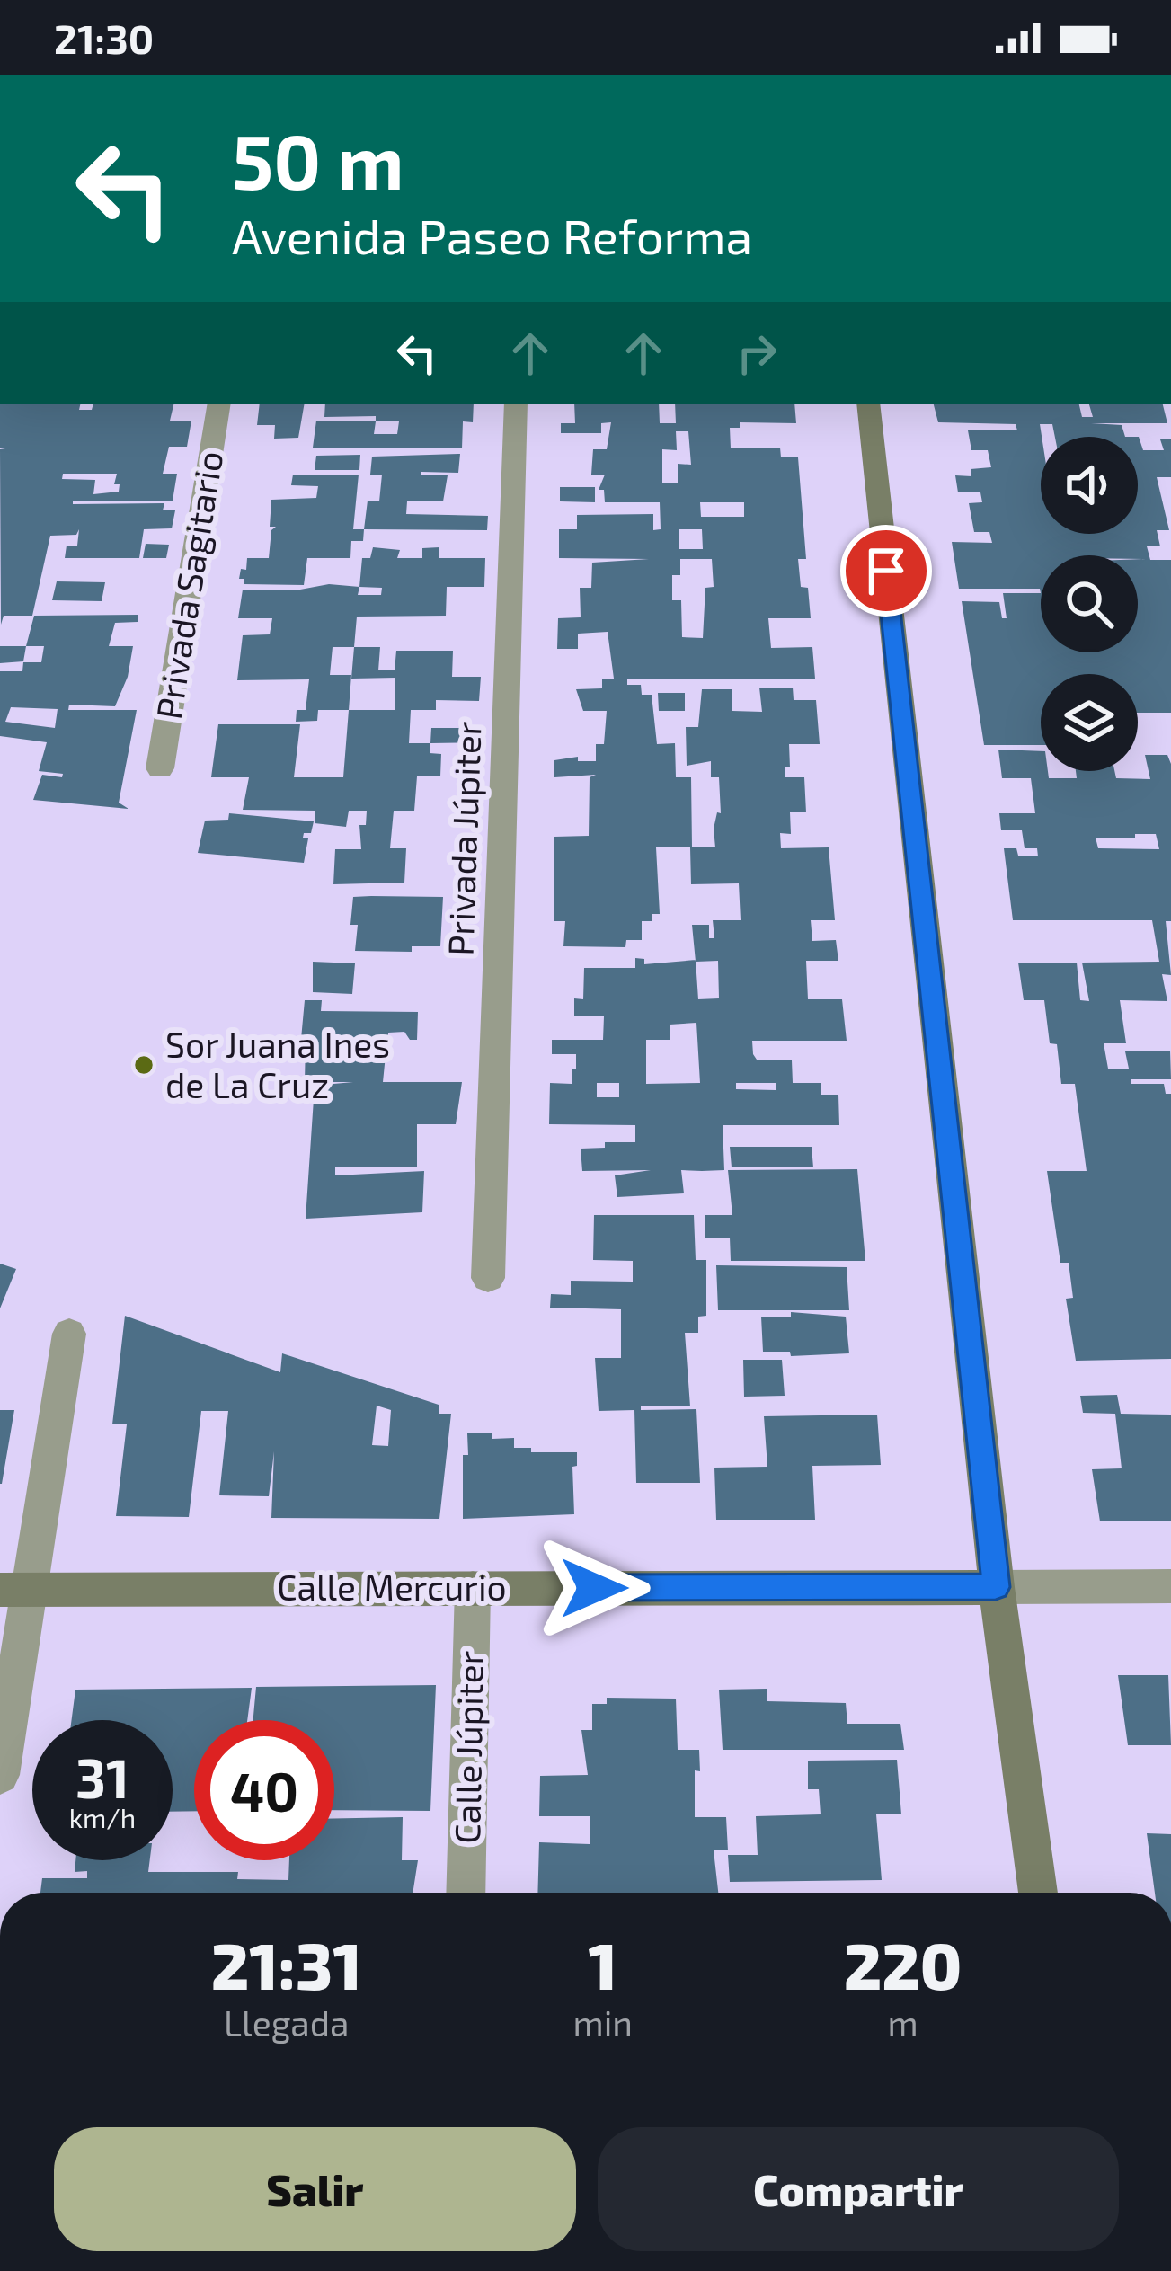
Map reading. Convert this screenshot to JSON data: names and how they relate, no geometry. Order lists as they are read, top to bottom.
{
  "streets": {
    "main road": ["Calle Mercurio"],
    "street": ["Privada Sagitario", "Privada Júpiter", "Calle Júpiter"]
  },
  "crossings": [
    ["Calle Mercurio", "Calle Júpiter"]
  ],
  "places": ["Sor Juana Ines de La Cruz"],
  "page": {
    "status": "21:30",
    "turn": ["50 m", "Avenida Paseo Reforma"],
    "speed": "31 km/h",
    "limit": "40",
    "eta": [
      "21:31",
      "Llegada",
      "1",
      "min",
      "220",
      "m"
    ],
    "buttons": ["Salir", "Compartir"]
  }
}
